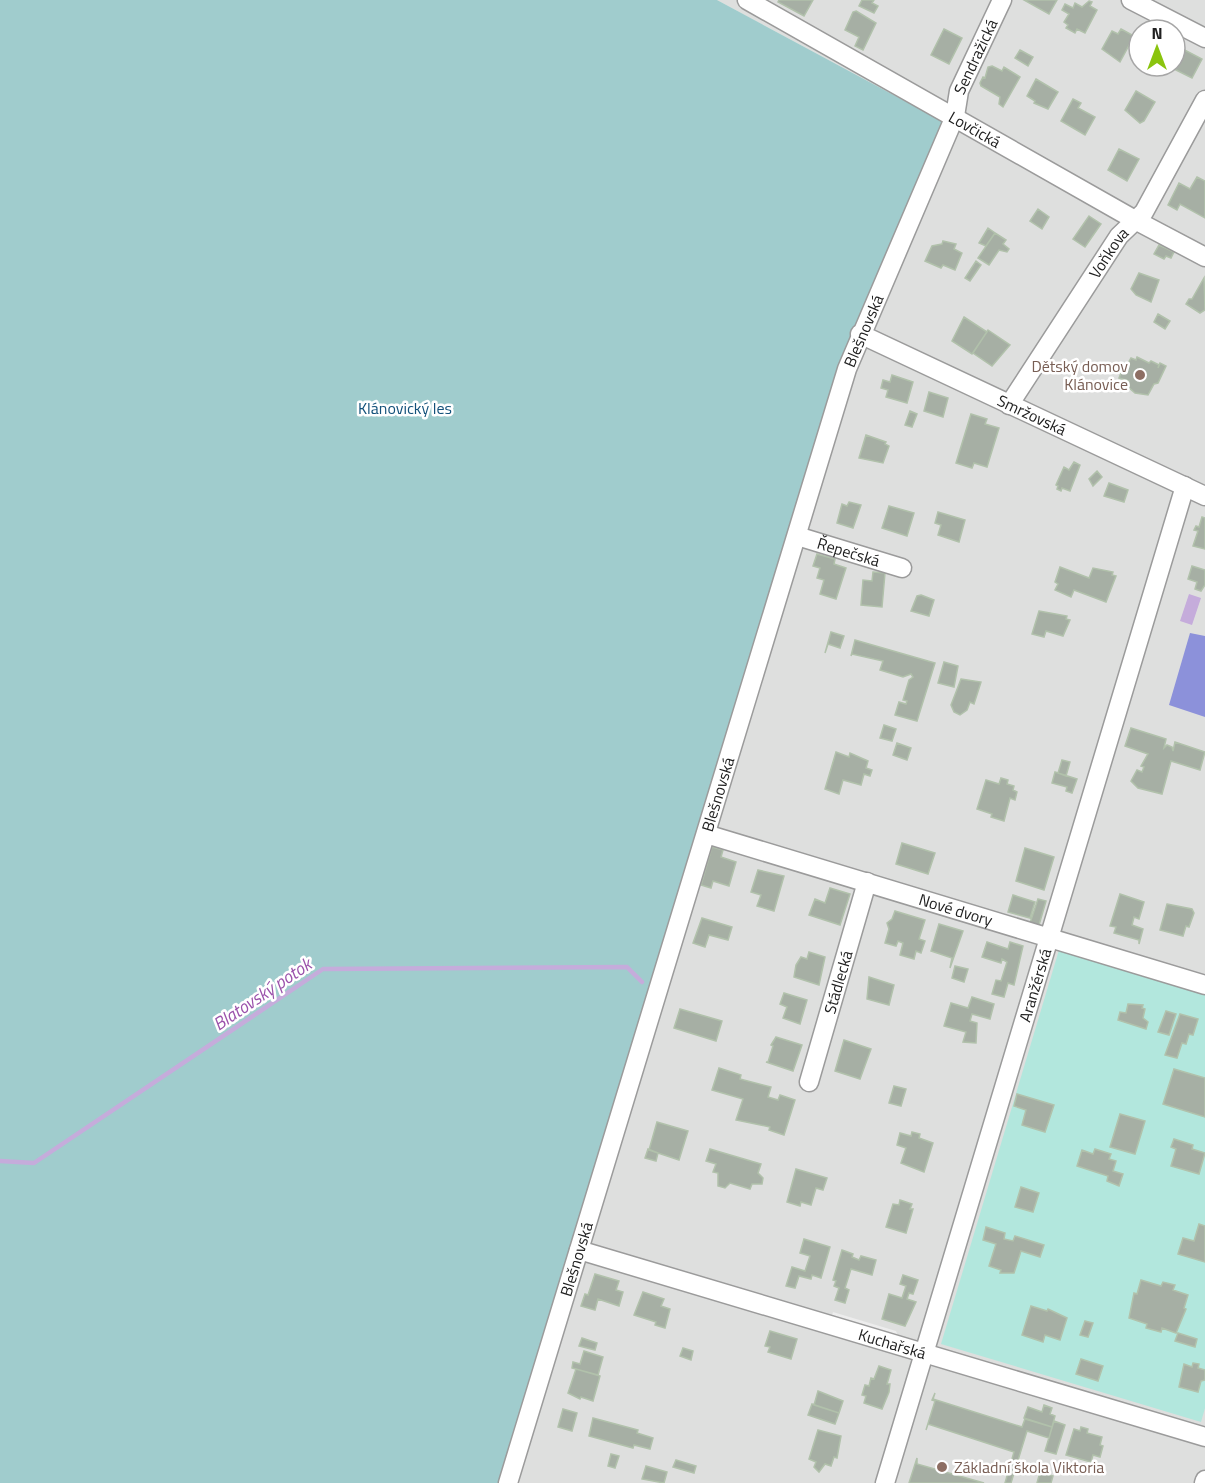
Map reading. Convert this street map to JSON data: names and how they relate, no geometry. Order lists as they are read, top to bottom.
{
  "streets": {
    "street": [
      "Sendražická",
      "Lovčická",
      "Voňkova",
      "Blešnovská",
      "Smržovská",
      "Řepečská",
      "Nové dvory",
      "Stádlecká",
      "Aranžérská",
      "Kuchařská"
    ]
  },
  "crossings": [
    ["Sendražická", "Lovčická"],
    ["Sendražická", "Blešnovská"],
    ["Lovčická", "Voňkova"],
    ["Lovčická", "Blešnovská"],
    ["Voňkova", "Smržovská"],
    ["Blešnovská", "Smržovská"],
    ["Blešnovská", "Řepečská"],
    ["Blešnovská", "Nové dvory"],
    ["Blešnovská", "Kuchařská"],
    ["Smržovská", "Aranžérská"],
    ["Nové dvory", "Stádlecká"],
    ["Nové dvory", "Aranžérská"],
    ["Aranžérská", "Kuchařská"]
  ],
  "water": ["Blatovský potok"],
  "parks": ["Klánovický les"],
  "places": ["Dětský domov Klánovice", "Základní škola Viktoria"],
  "north": "top"
}
